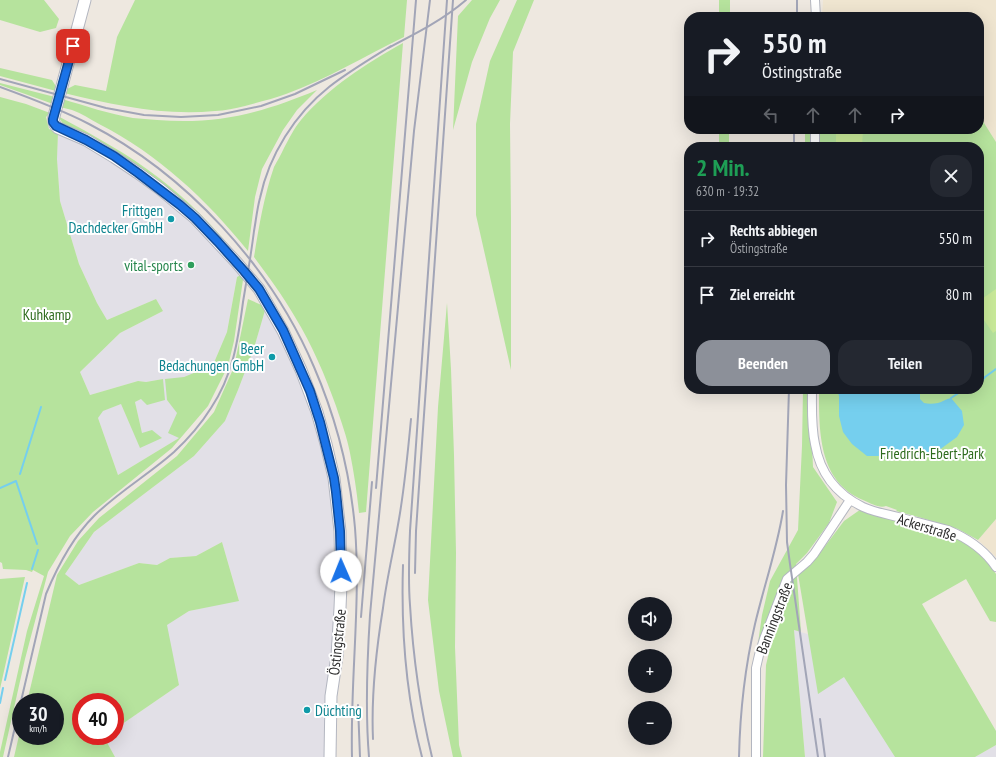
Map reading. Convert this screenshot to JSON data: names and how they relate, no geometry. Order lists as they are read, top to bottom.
{
  "streets": {
    "street": ["Ackerstraße", "Banningstraße", "Östingstraße"]
  },
  "crossings": [
    ["Ackerstraße", "Banningstraße"]
  ],
  "parks": ["Kuhkamp", "Friedrich-Ebert-Park"],
  "places": [
    "Frittgen Dachdecker GmbH",
    "vital-sports",
    "Beer Bedachungen GmbH",
    "Düchting"
  ],
  "page": {
    "turn": ["550 m", "Östingstraße"],
    "heading": ["2 Min.", "630 m · 19:32"],
    "list": [
      {
        "name": "Rechts abbiegen",
        "note": "Östingstraße",
        "value": "550 m"
      },
      {
        "name": "Ziel erreicht",
        "value": "80 m"
      }
    ],
    "buttons": ["Beenden", "Teilen"],
    "map_buttons": ["+", "−"],
    "speed": "30 km/h",
    "limit": "40"
  }
}
